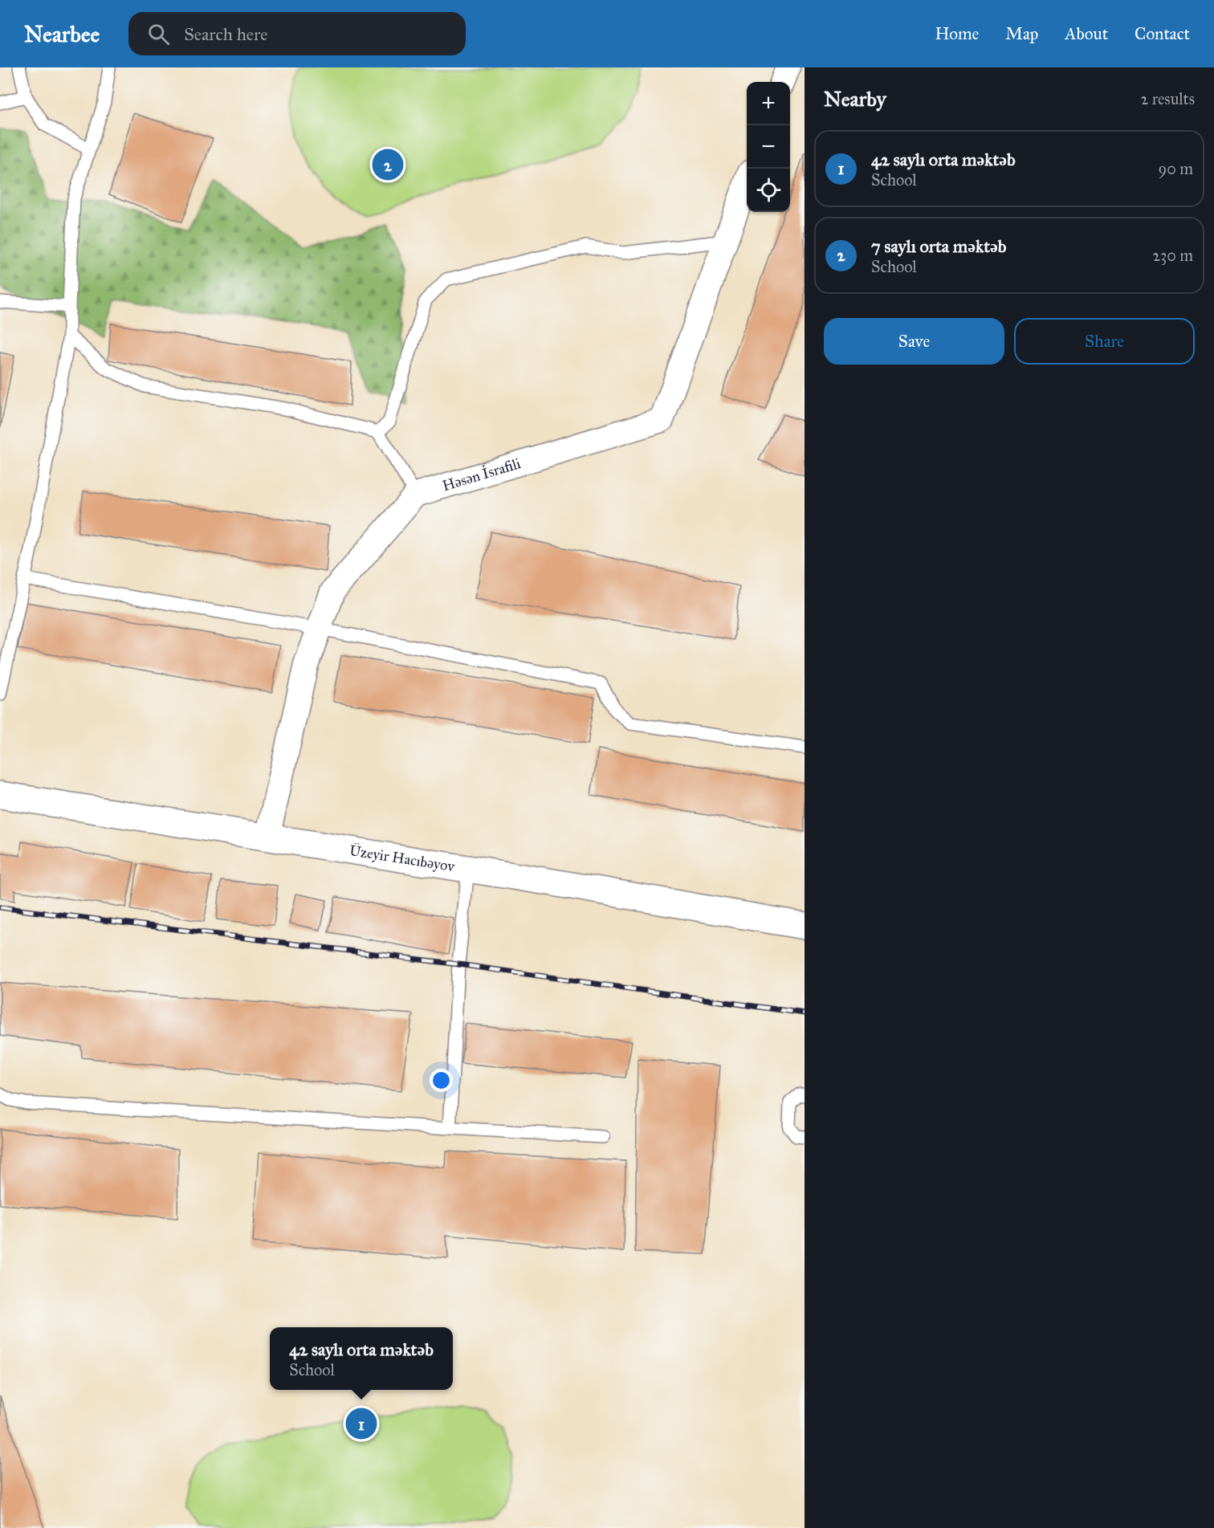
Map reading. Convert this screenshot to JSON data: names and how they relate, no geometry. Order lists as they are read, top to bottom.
{
  "streets": {
    "main road": ["Üzeyir Hacıbəyov"],
    "street": ["Həsən İsrafili"]
  },
  "page": {
    "header": "Nearbee",
    "search": "Search here",
    "nav": [
      "Home",
      "Map",
      "About",
      "Contact"
    ],
    "heading": ["Nearby", "2 results"],
    "map_buttons": ["+", "−"],
    "list": [
      {
        "mark": "1",
        "name": "42 saylı orta məktəb",
        "note": "School",
        "value": "90 m"
      },
      {
        "mark": "2",
        "name": "7 saylı orta məktəb",
        "note": "School",
        "value": "230 m"
      }
    ],
    "pins": ["2", "1"],
    "buttons": ["Save", "Share"],
    "popup": ["42 saylı orta məktəb", "School"]
  }
}
